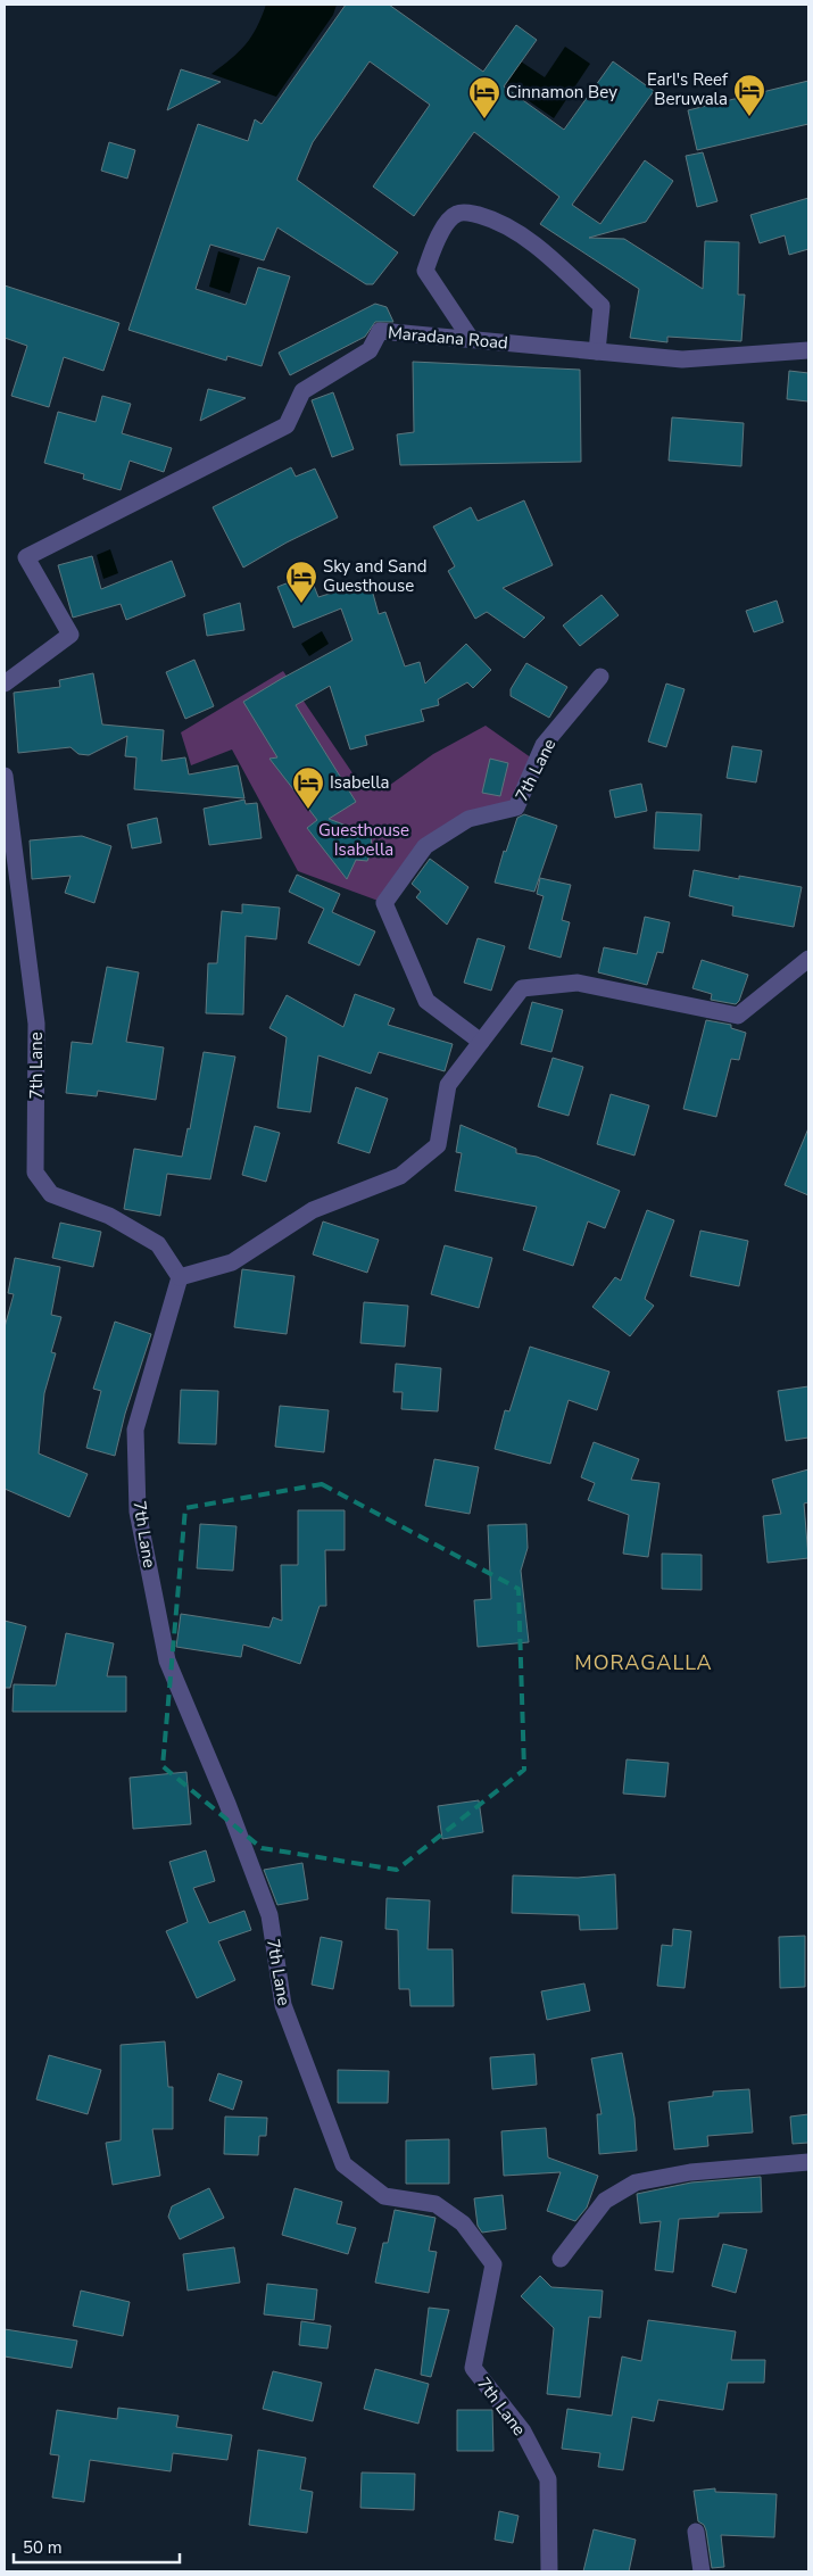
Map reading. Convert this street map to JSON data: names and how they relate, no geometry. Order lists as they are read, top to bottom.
{
  "streets": {
    "street": ["Maradana Road", "7th Lane"]
  },
  "districts": ["MORAGALLA"],
  "parks": ["Guesthouse Isabella"],
  "places": {
    "hotel": [
      "Earl's Reef Beruwala",
      "Cinnamon Bey",
      "Sky and Sand Guesthouse",
      "Isabella"
    ]
  },
  "scale_bar": "50 m"
}
